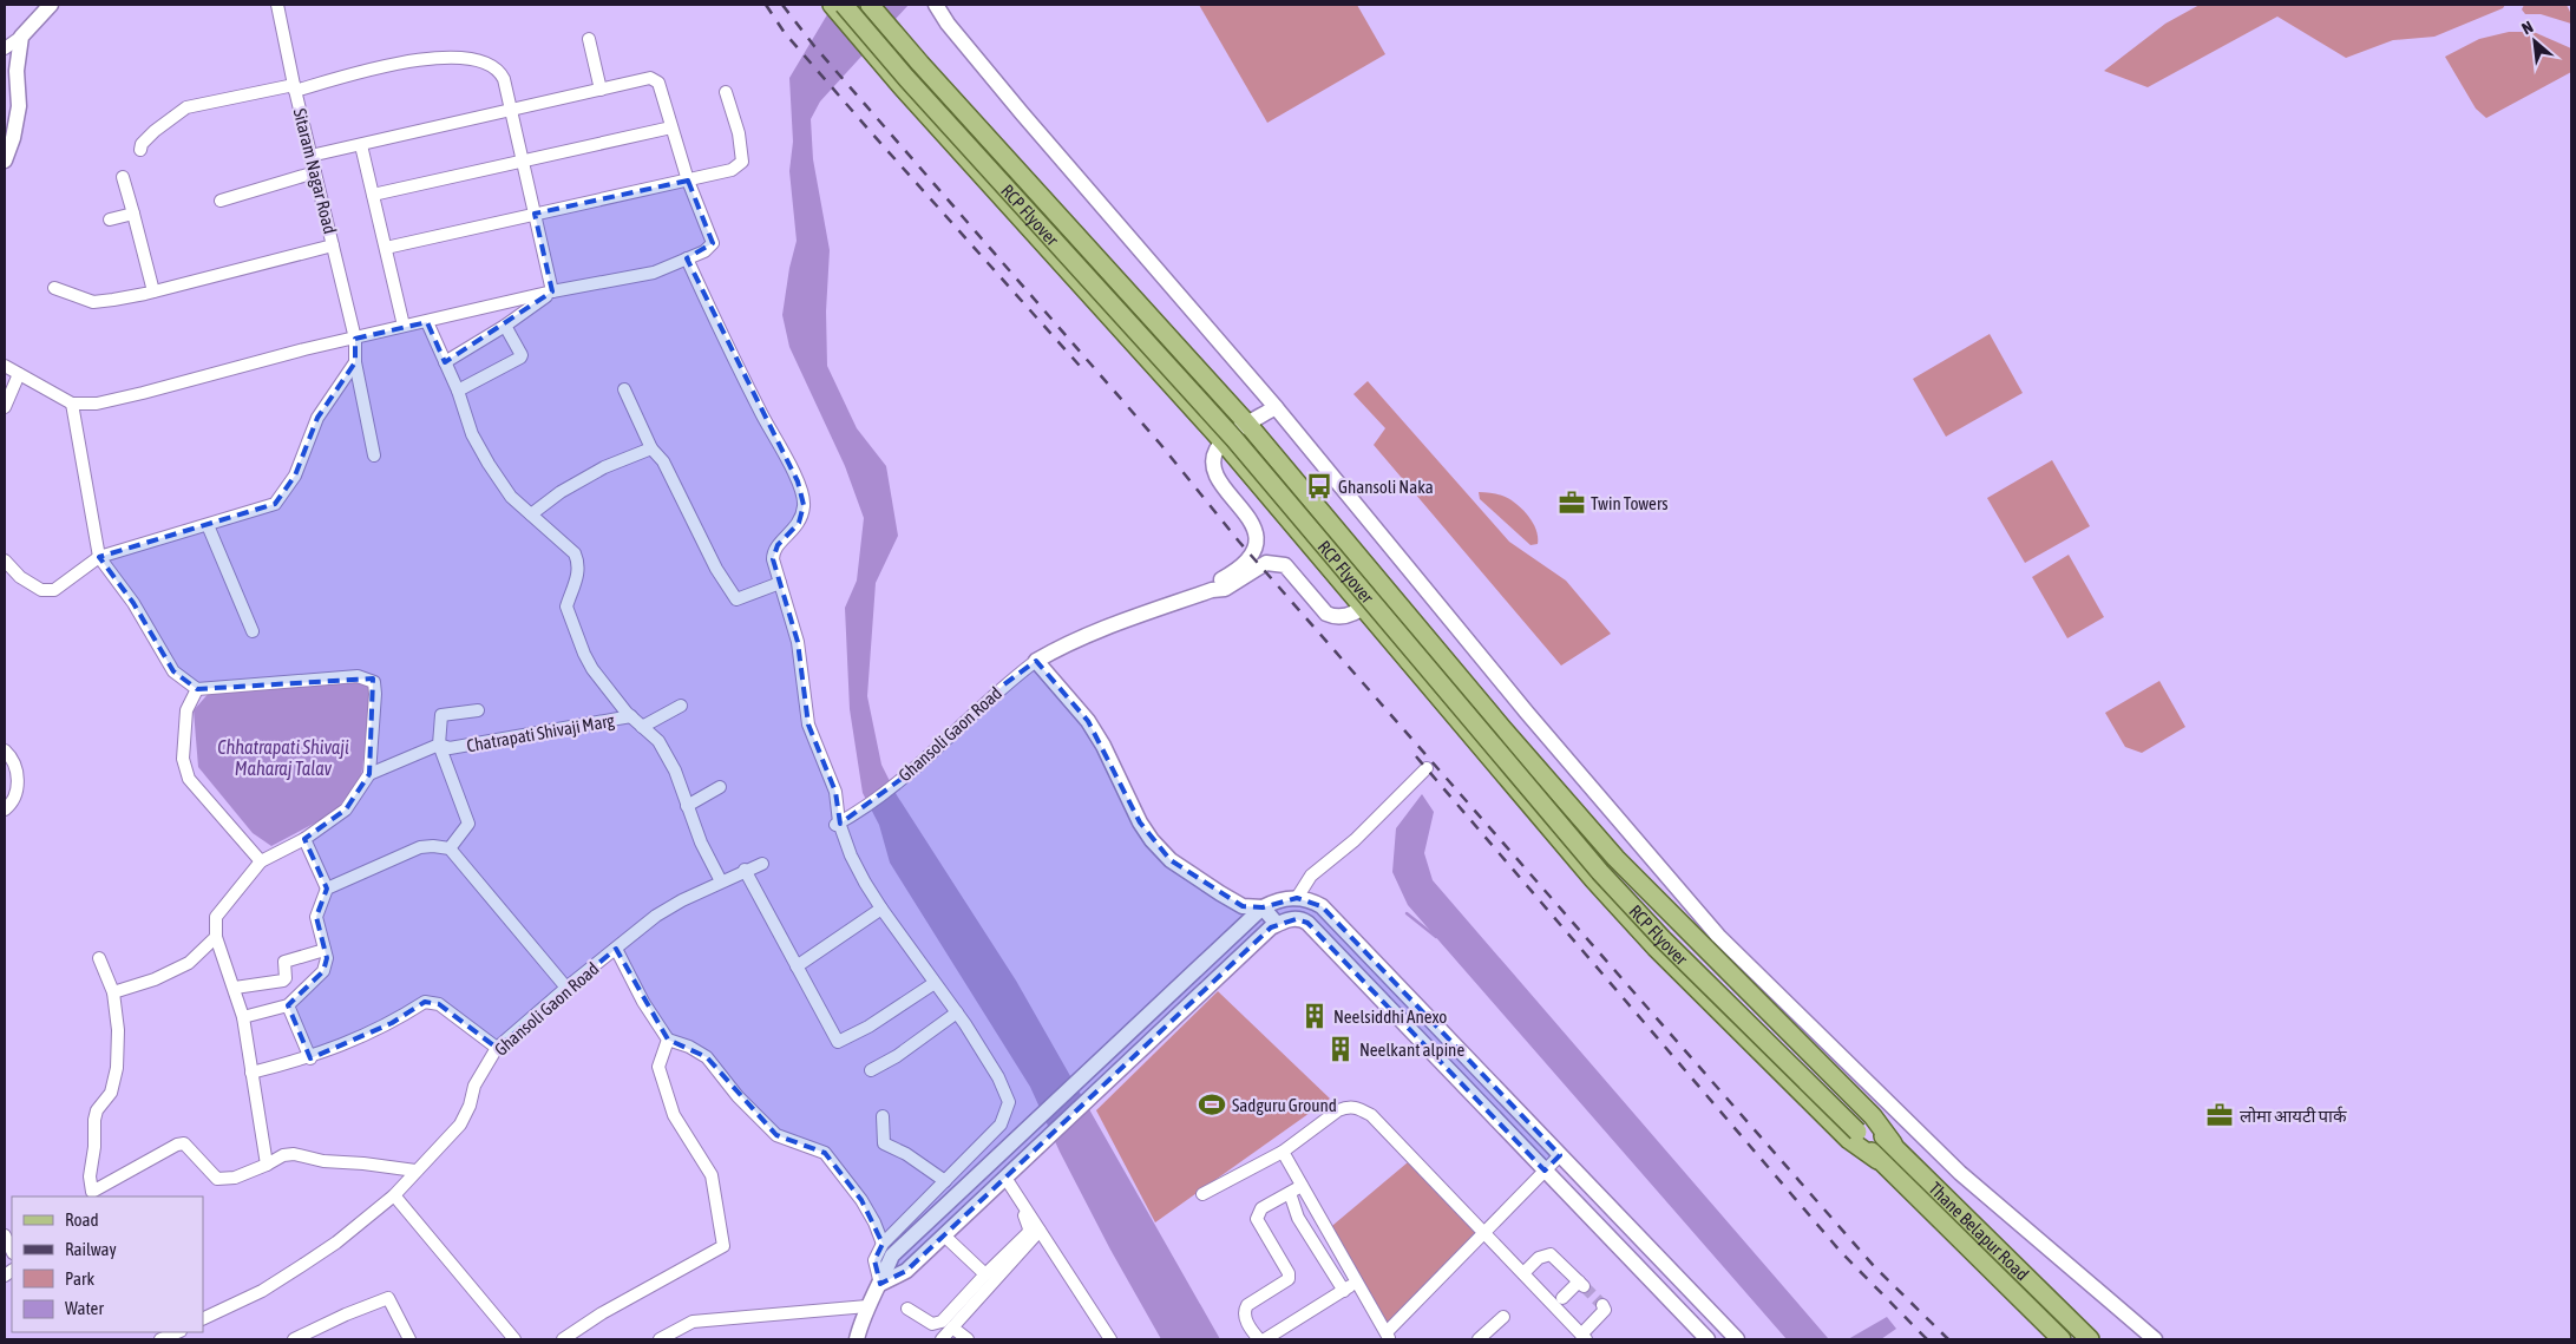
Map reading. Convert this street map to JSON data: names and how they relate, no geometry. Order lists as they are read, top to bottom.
{
  "streets": {
    "main road": ["RCP Flyover", "Thane Belapur Road"],
    "street": ["Sitaram Nagar Road", "Chatrapati Shivaji Marg", "Ghansoli Gaon Road"]
  },
  "crossings": [
    ["RCP Flyover", "Thane Belapur Road"]
  ],
  "water": ["Chhatrapati Shivaji Maharaj Talav"],
  "places": {
    "bus stop": ["Ghansoli Naka"],
    "office": ["Twin Towers", "लोमा आयटी पार्क"],
    "building": ["Neelsiddhi Anexo", "Neelkant alpine"],
    "sports": ["Sadguru Ground"]
  },
  "legend": [
    "Road",
    "Railway",
    "Park",
    "Water"
  ],
  "north": "top left"
}
